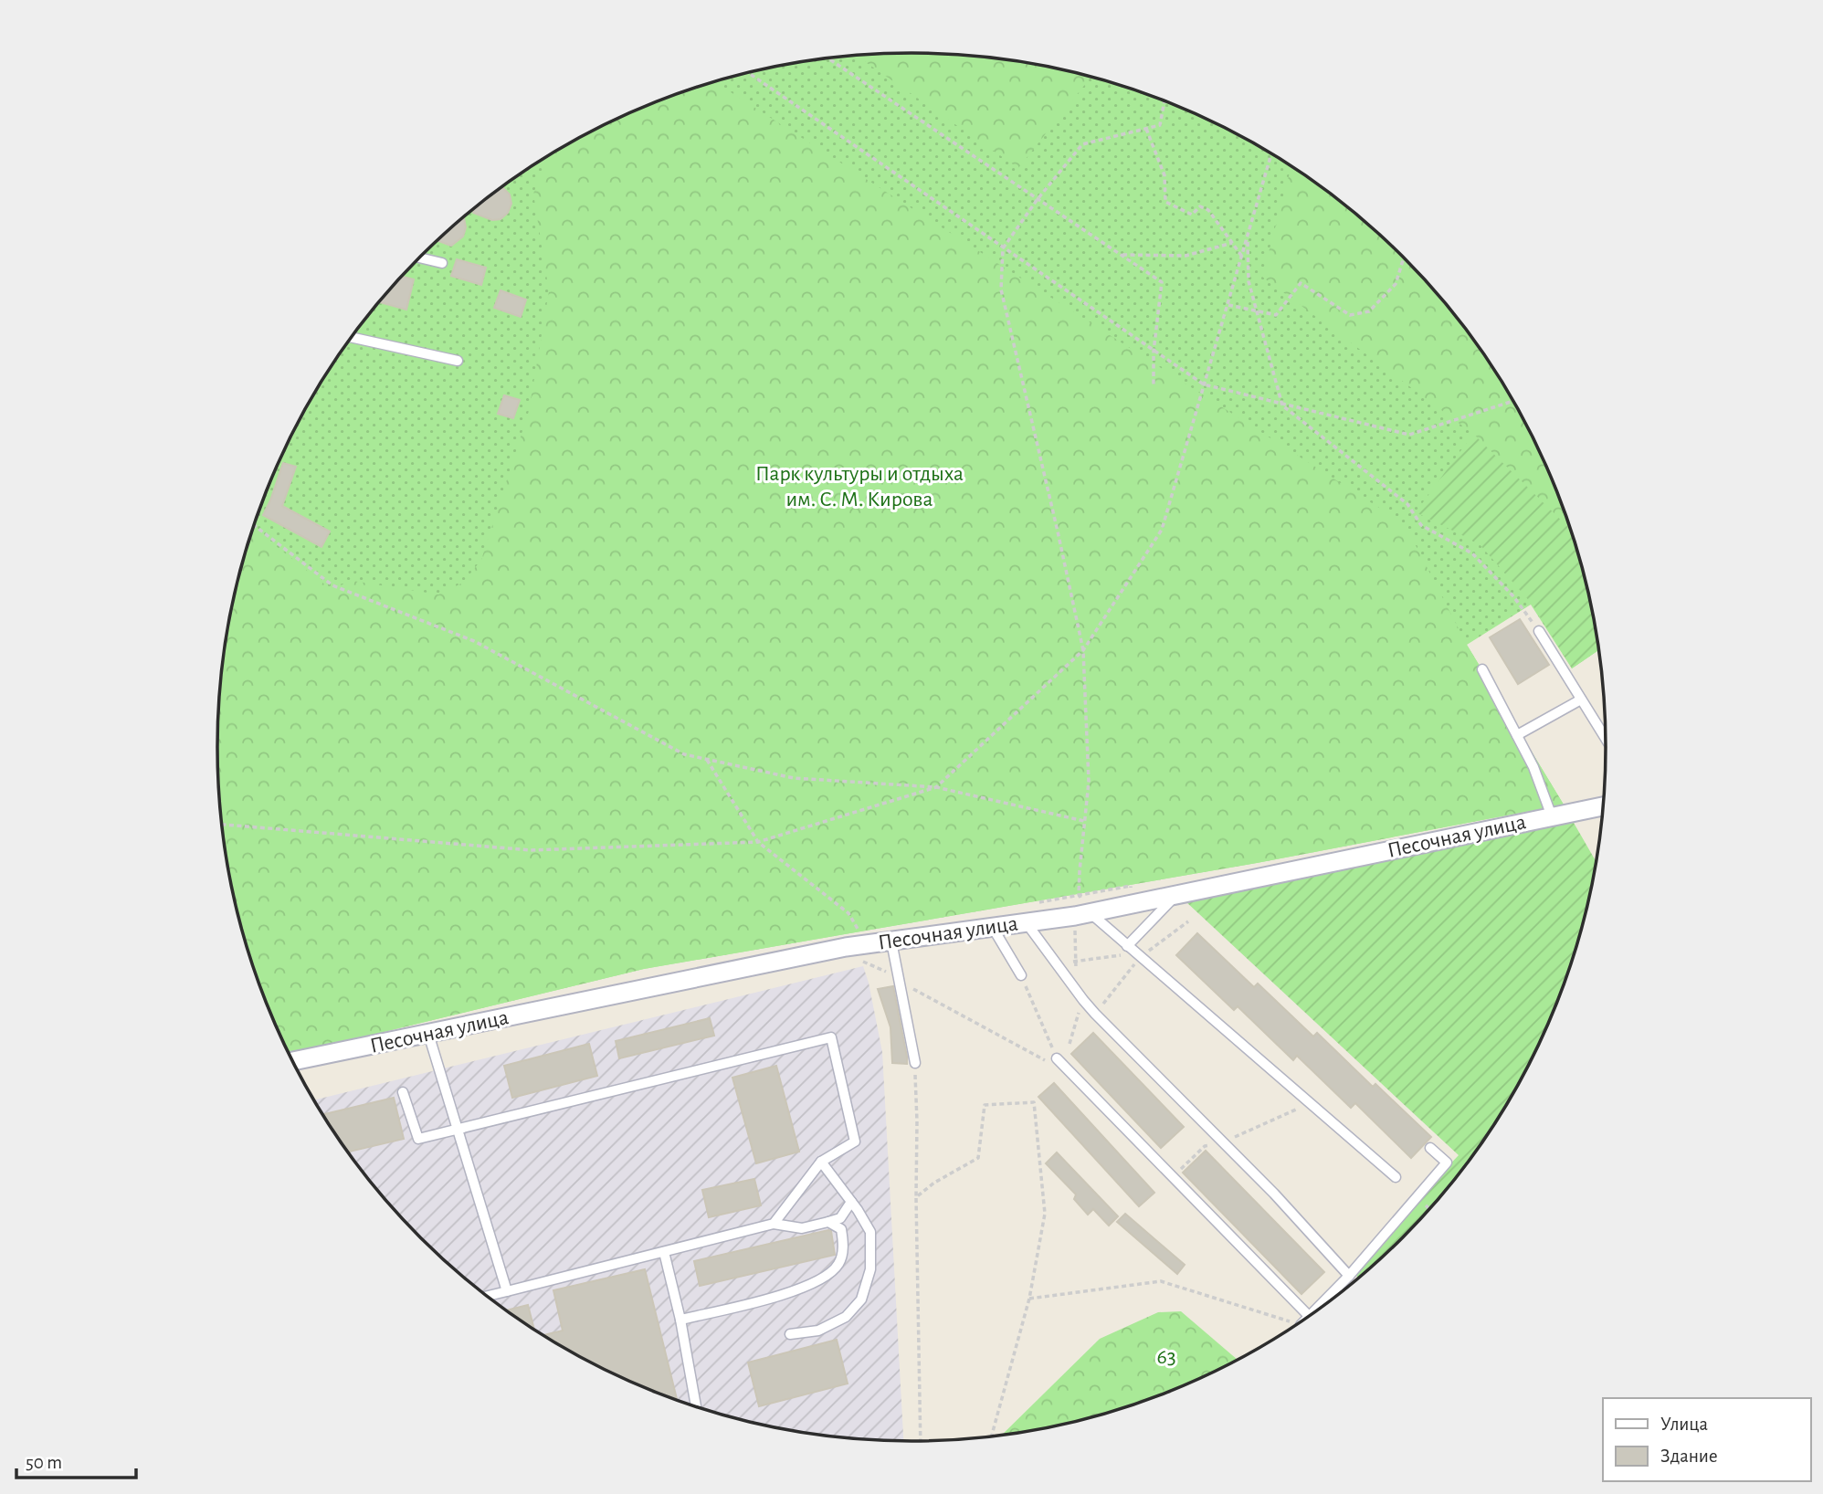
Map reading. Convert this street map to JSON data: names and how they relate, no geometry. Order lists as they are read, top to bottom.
{
  "streets": {
    "street": ["Песочная улица"]
  },
  "parks": ["Парк культуры и отдыха им. С. М. Кирова", "63"],
  "legend": ["Улица", "Здание"],
  "scale_bar": "50 m"
}
